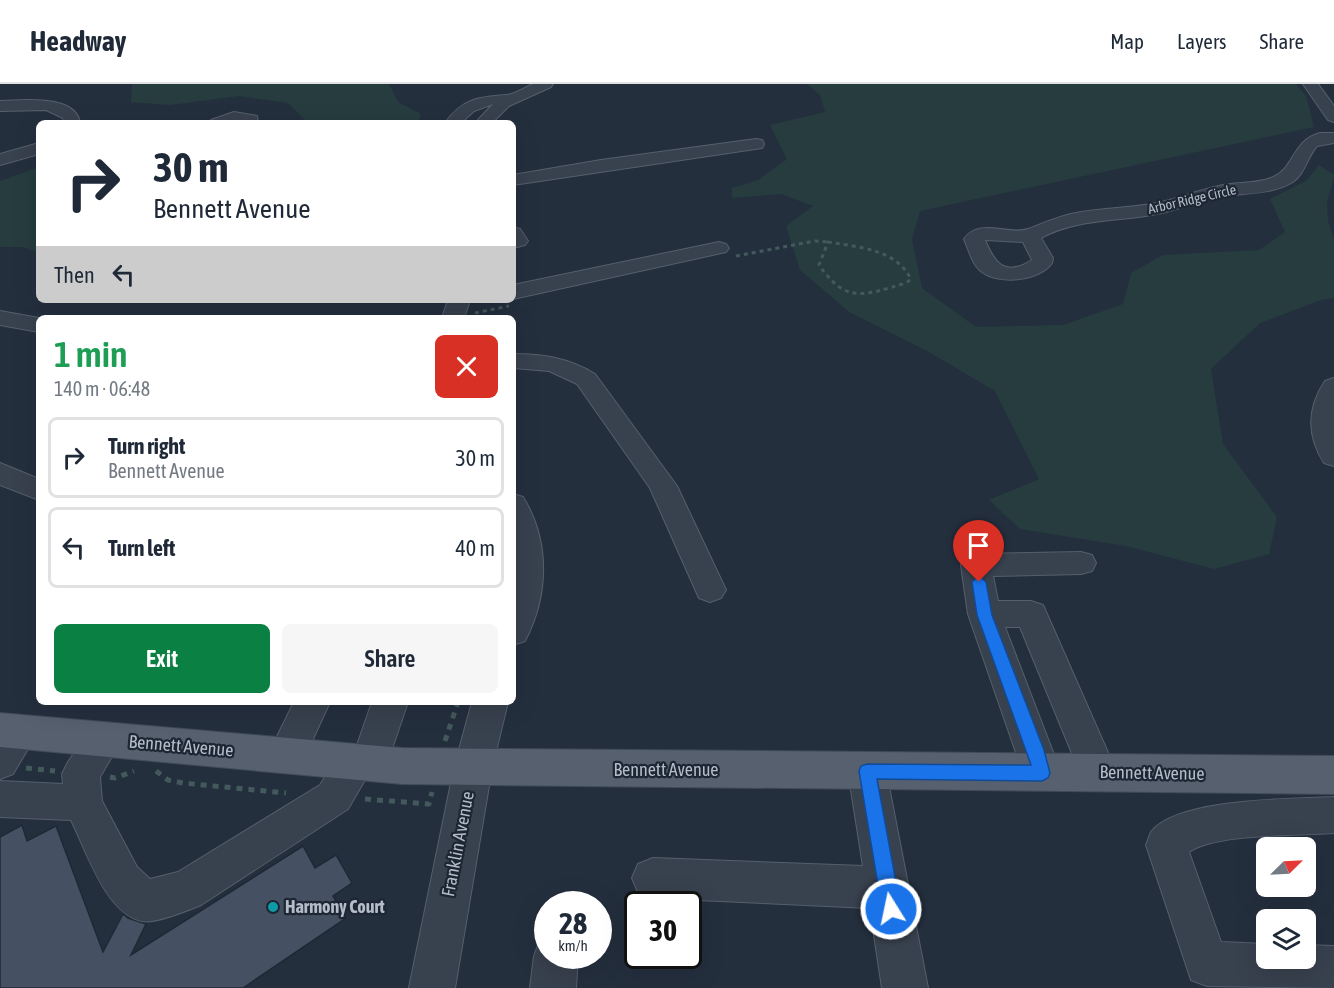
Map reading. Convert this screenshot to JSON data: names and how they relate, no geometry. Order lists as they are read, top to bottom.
{
  "streets": {
    "main road": ["Bennett Avenue"],
    "street": ["Arbor Ridge Circle", "Franklin Avenue"]
  },
  "crossings": [
    ["Bennett Avenue", "Franklin Avenue"]
  ],
  "places": ["Harmony Court"],
  "north": "top right",
  "page": {
    "header": "Headway",
    "nav": ["Map", "Layers", "Share"],
    "turn": ["30 m", "Bennett Avenue"],
    "then": "Then",
    "heading": ["1 min", "140 m · 06:48"],
    "list": [
      {
        "name": "Turn right",
        "note": "Bennett Avenue",
        "value": "30 m"
      },
      {
        "name": "Turn left",
        "value": "40 m"
      }
    ],
    "buttons": ["Exit", "Share"],
    "speed": "28 km/h",
    "limit": "30"
  }
}
